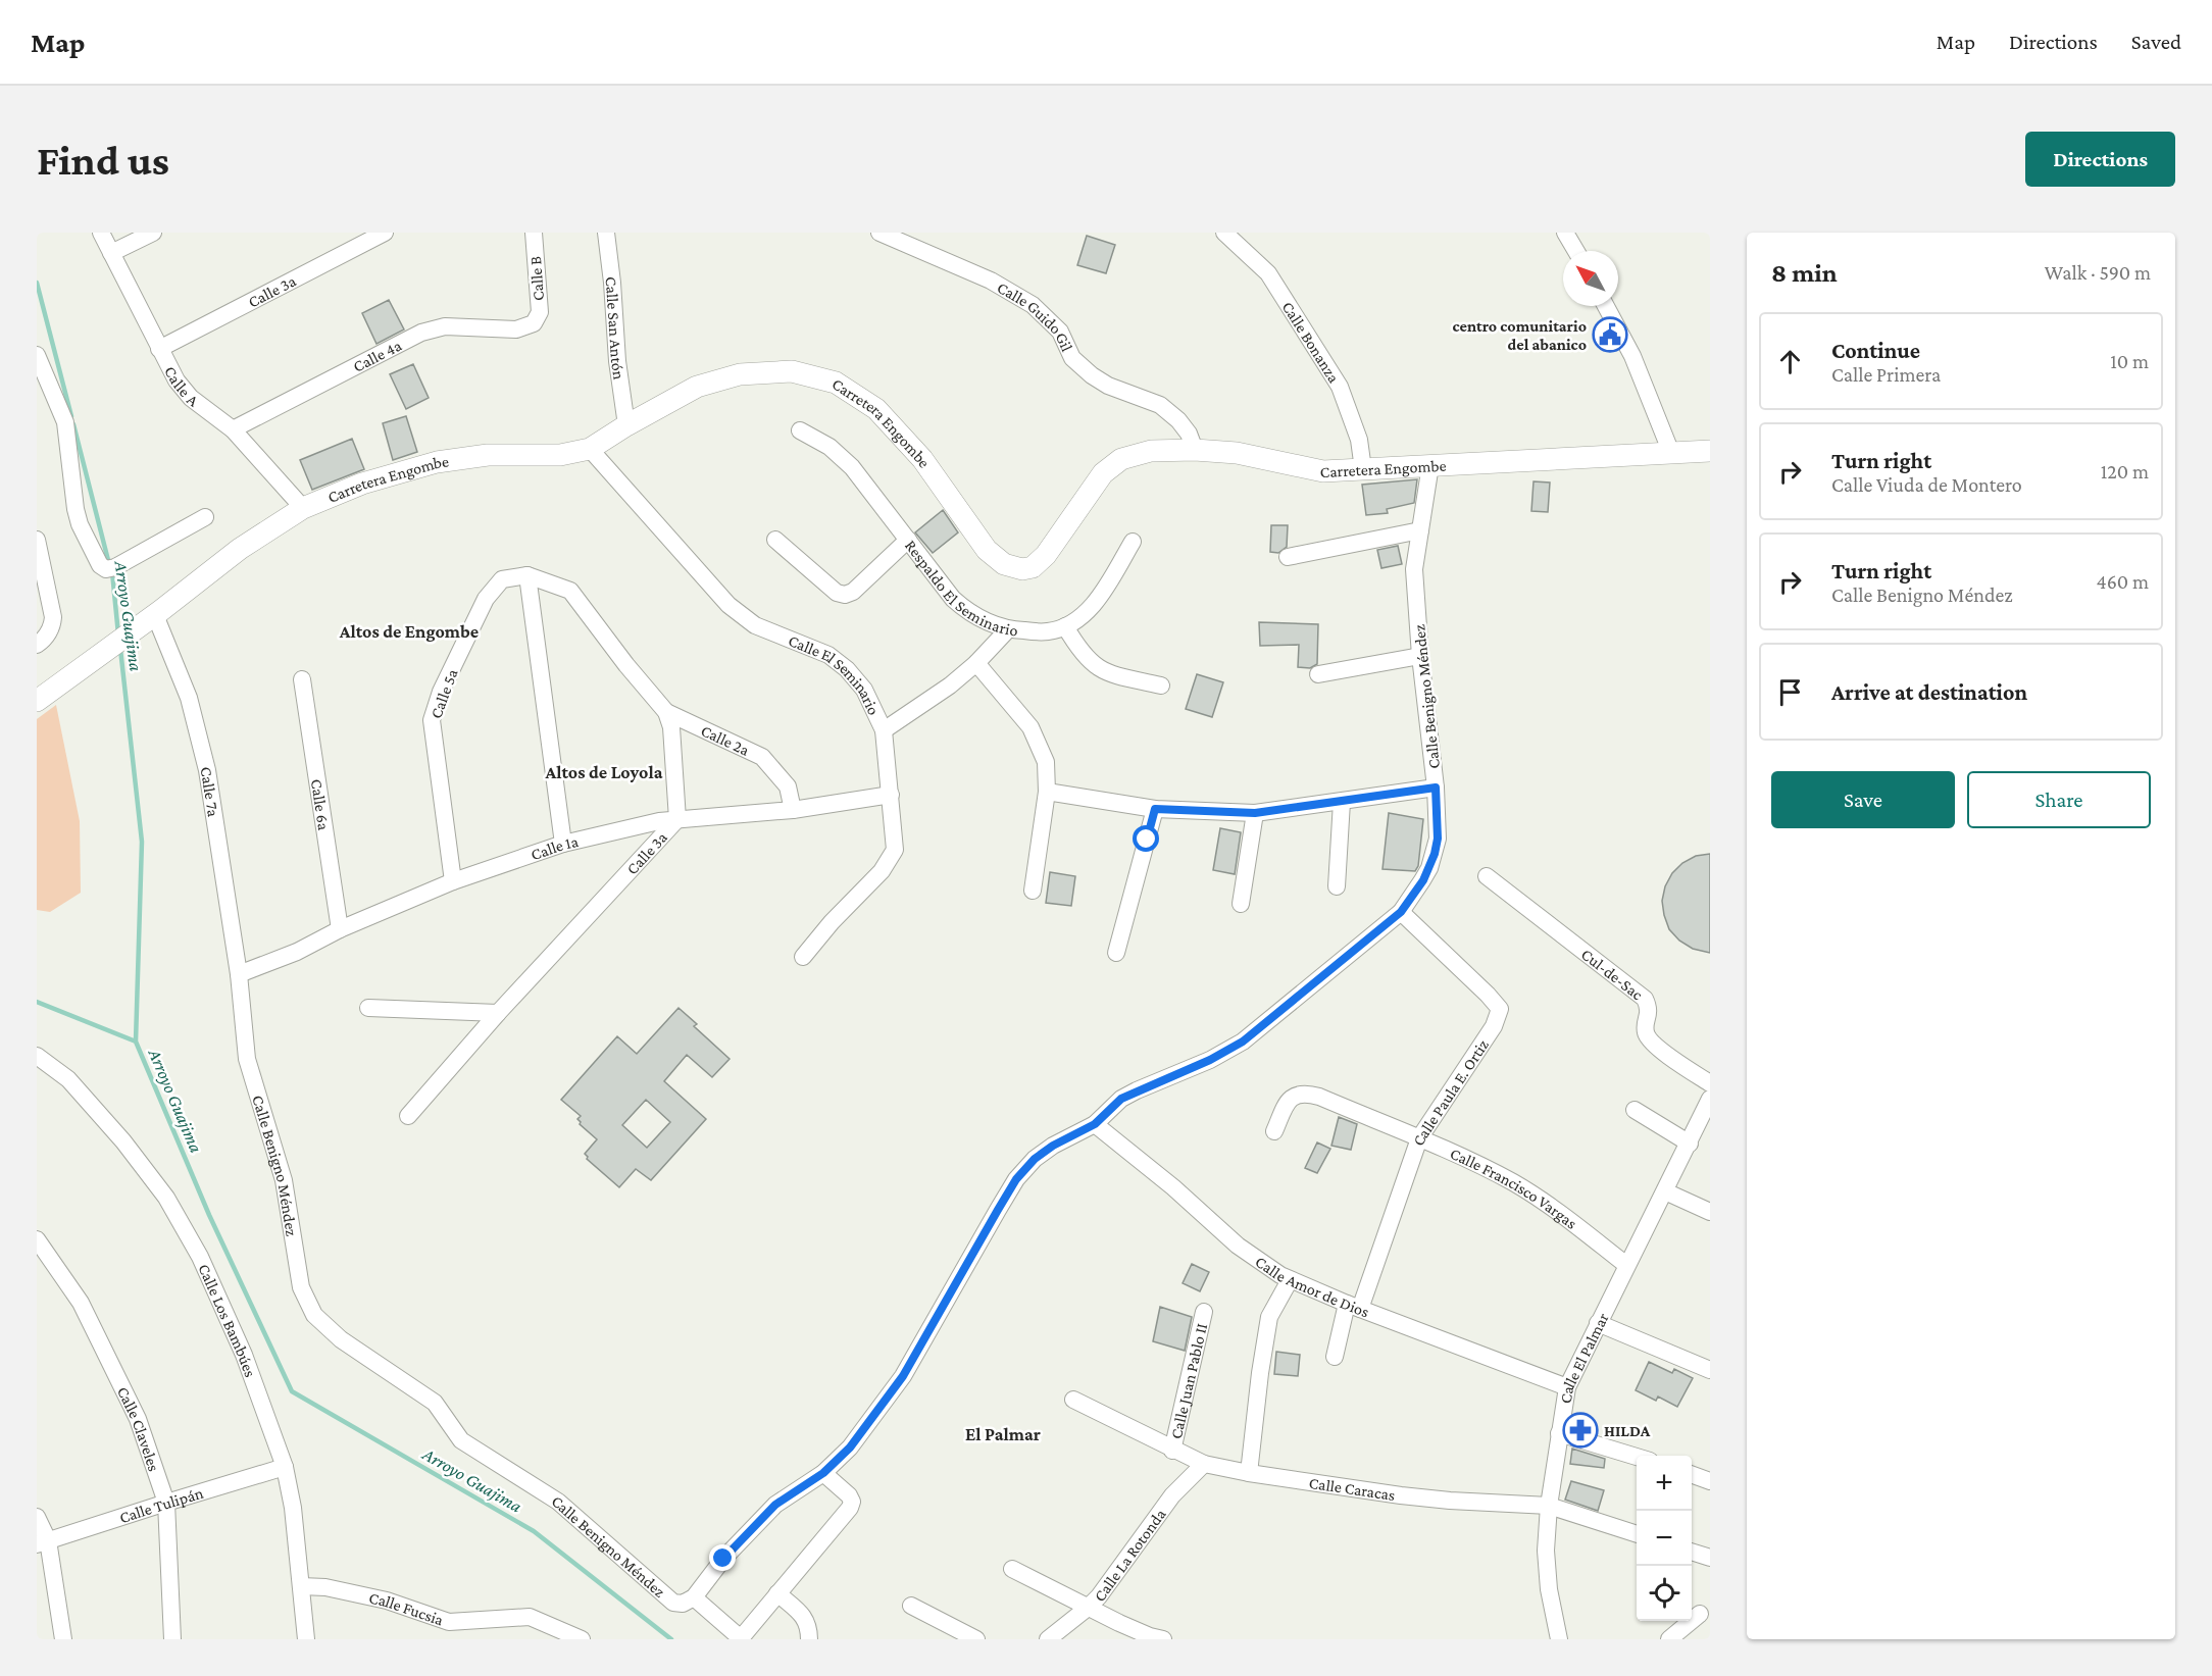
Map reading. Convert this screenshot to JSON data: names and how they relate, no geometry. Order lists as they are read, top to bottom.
{
  "streets": {
    "street": [
      "Calle B",
      "Calle 3a",
      "Calle Guido Gil",
      "Calle San Antón",
      "Calle Bonanza",
      "Calle 4a",
      "Calle A",
      "Carretera Engombe",
      "Respaldo El Seminario",
      "Calle El Seminario",
      "Calle 5a",
      "Calle Benigno Méndez",
      "Calle 2a",
      "Calle 7a",
      "Calle 6a",
      "Calle 1a",
      "Cul-de-Sac",
      "Calle Paula E. Ortiz",
      "Calle Francisco Vargas",
      "Calle Amor de Dios",
      "Calle Los Bambúes",
      "Calle El Palmar",
      "Calle Juan Pablo II",
      "Calle Claveles",
      "Calle Caracas",
      "Calle Tulipán",
      "Calle La Rotonda",
      "Calle Fucsia"
    ]
  },
  "crossings": [
    ["Calle B", "Calle 4a"],
    ["Calle 3a", "Calle A"],
    ["Calle 3a", "Calle 5a"],
    ["Calle 3a", "Calle 2a"],
    ["Calle 3a", "Calle 1a"],
    ["Calle Guido Gil", "Carretera Engombe"],
    ["Calle San Antón", "Carretera Engombe"],
    ["Calle Bonanza", "Carretera Engombe"],
    ["Calle 4a", "Calle A"],
    ["Calle A", "Carretera Engombe"],
    ["Carretera Engombe", "Calle El Seminario"],
    ["Carretera Engombe", "Calle Benigno Méndez"],
    ["Carretera Engombe", "Calle 7a"],
    ["Calle El Seminario", "Calle 1a"],
    ["Calle 5a", "Calle 1a"],
    ["Calle Benigno Méndez", "Calle 7a"],
    ["Calle Benigno Méndez", "Calle 1a"],
    ["Calle Benigno Méndez", "Calle Paula E. Ortiz"],
    ["Calle Benigno Méndez", "Calle Amor de Dios"],
    ["Calle 2a", "Calle 1a"],
    ["Calle 7a", "Calle 1a"],
    ["Calle 6a", "Calle 1a"],
    ["Calle Paula E. Ortiz", "Calle Francisco Vargas"],
    ["Calle Paula E. Ortiz", "Calle Amor de Dios"],
    ["Calle Francisco Vargas", "Calle El Palmar"],
    ["Calle Amor de Dios", "Calle El Palmar"],
    ["Calle Los Bambúes", "Calle Tulipán"],
    ["Calle Los Bambúes", "Calle Fucsia"],
    ["Calle El Palmar", "Calle Caracas"],
    ["Calle Juan Pablo II", "Calle Caracas"],
    ["Calle Claveles", "Calle Tulipán"],
    ["Calle Caracas", "Calle La Rotonda"]
  ],
  "districts": ["Altos de Engombe", "Altos de Loyola", "El Palmar"],
  "water": ["Arroyo Guajima"],
  "places": {
    "public building": ["centro comunitario del abanico"],
    "pharmacy": ["HILDA"]
  },
  "north": "top left",
  "page": {
    "header": "Map",
    "nav": ["Map", "Directions", "Saved"],
    "buttons": [
      "Directions",
      ["Save", "Share"]
    ],
    "title": "Find us",
    "heading": ["8 min", "Walk · 590 m"],
    "list": [
      ["Continue", "Calle Primera", "10 m"],
      ["Turn right", "Calle Viuda de Montero", "120 m"],
      ["Turn right", "Calle Benigno Méndez", "460 m"],
      "Arrive at destination"
    ],
    "map_buttons": ["+", "−"]
  }
}
